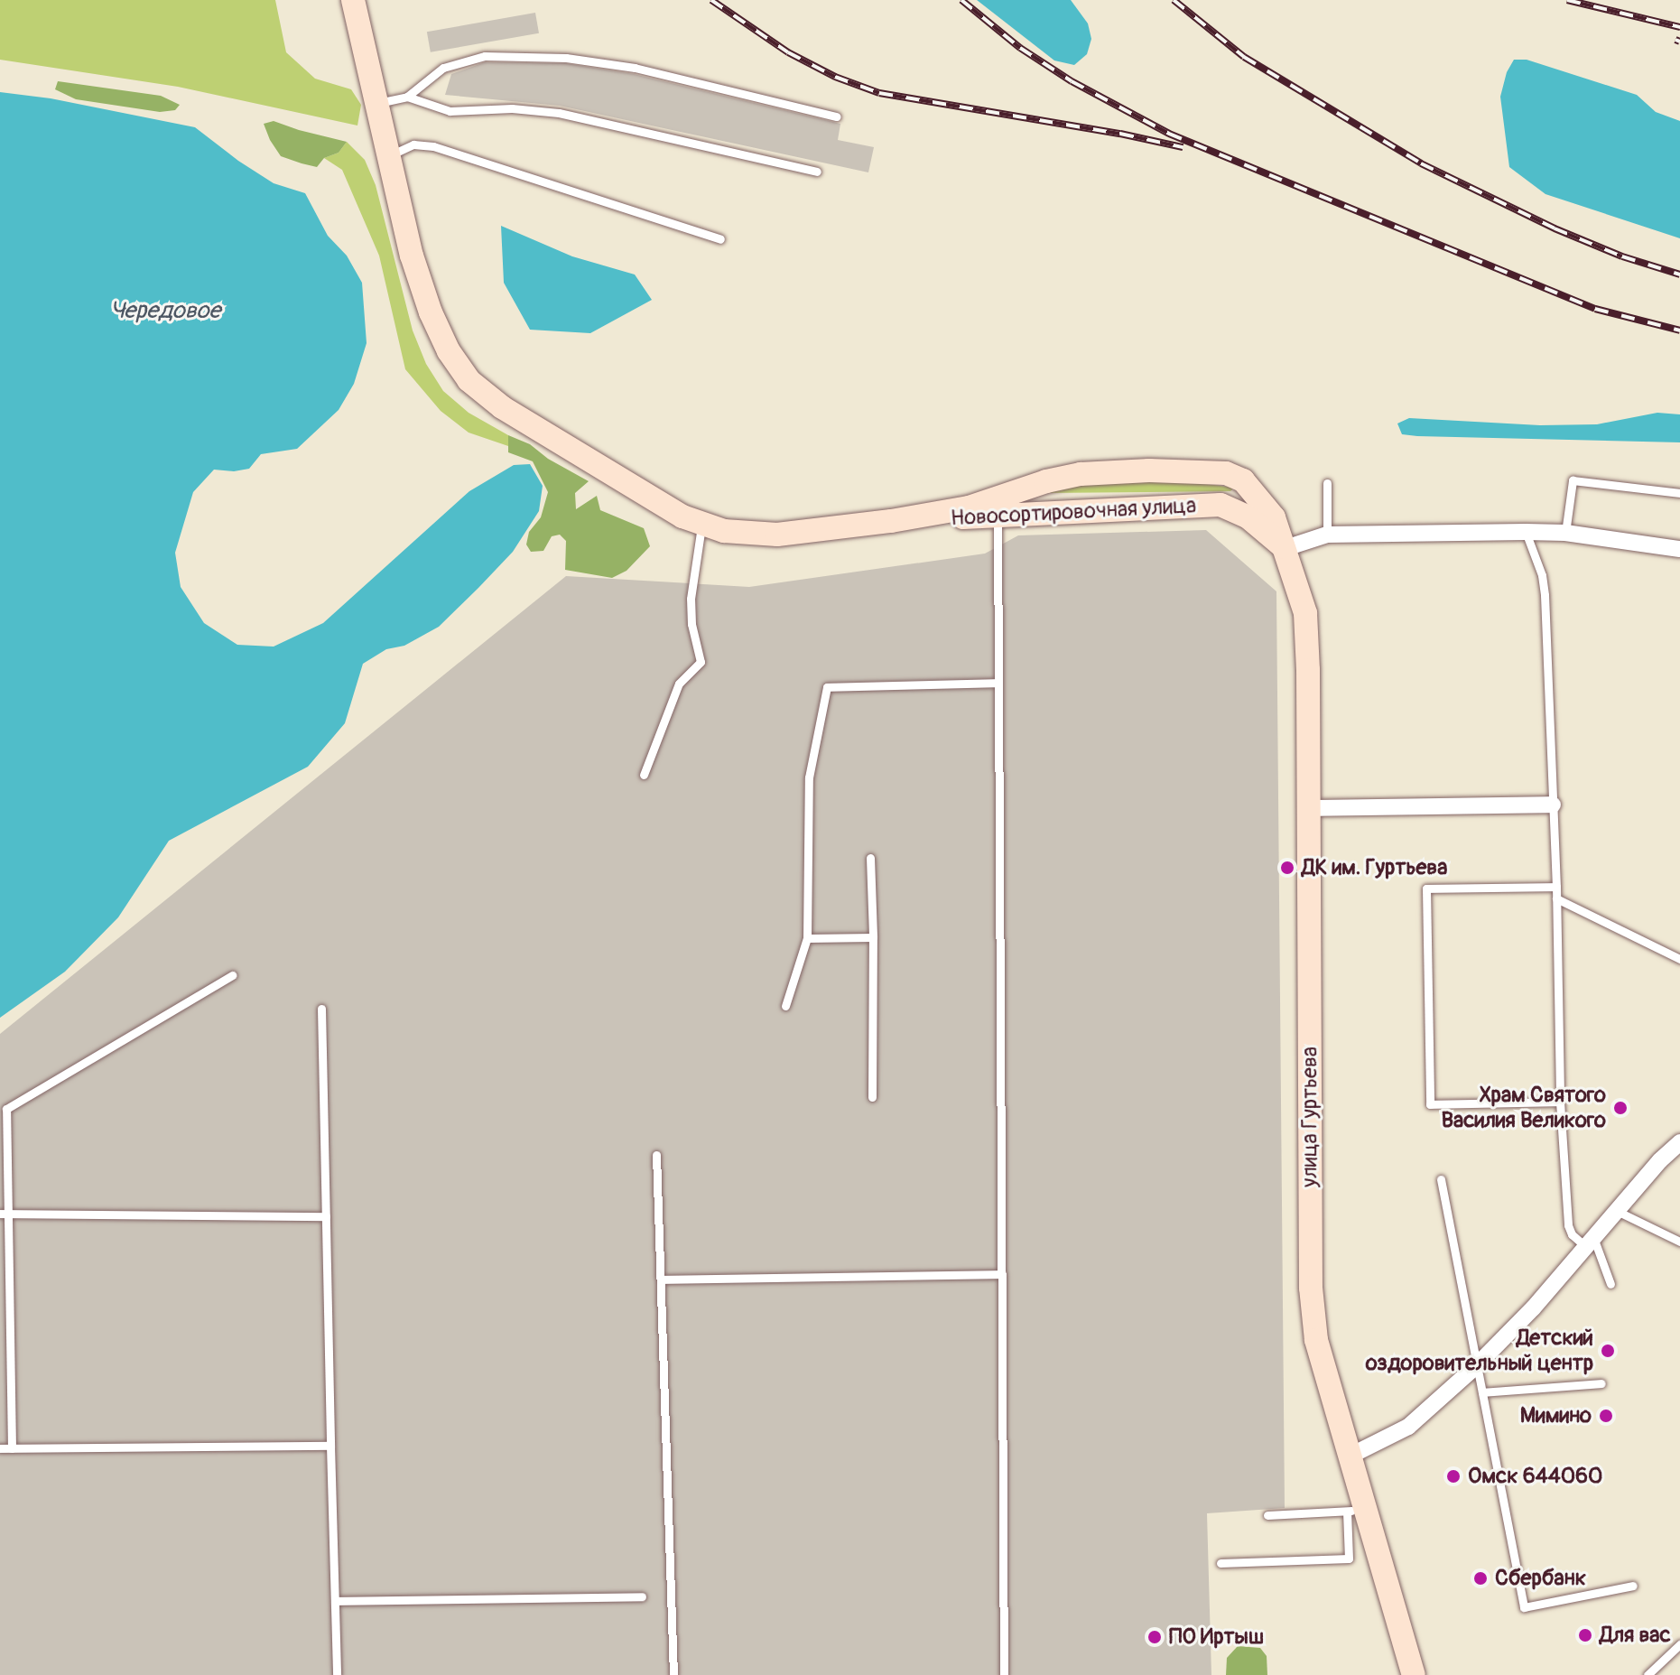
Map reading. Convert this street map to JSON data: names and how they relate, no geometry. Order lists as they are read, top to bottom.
{
  "streets": {
    "main road": ["Новосортировочная улица", "улица Гуртьева"]
  },
  "crossings": [
    ["Новосортировочная улица", "улица Гуртьева"]
  ],
  "water": ["Чередовое"],
  "places": [
    "ДК им. Гуртьева",
    "Храм Святого Василия Великого",
    "Детский оздоровительный центр",
    "Мимино",
    "Омск 644060",
    "Сбербанк",
    "Для вас",
    "ПО Иртыш"
  ]
}
